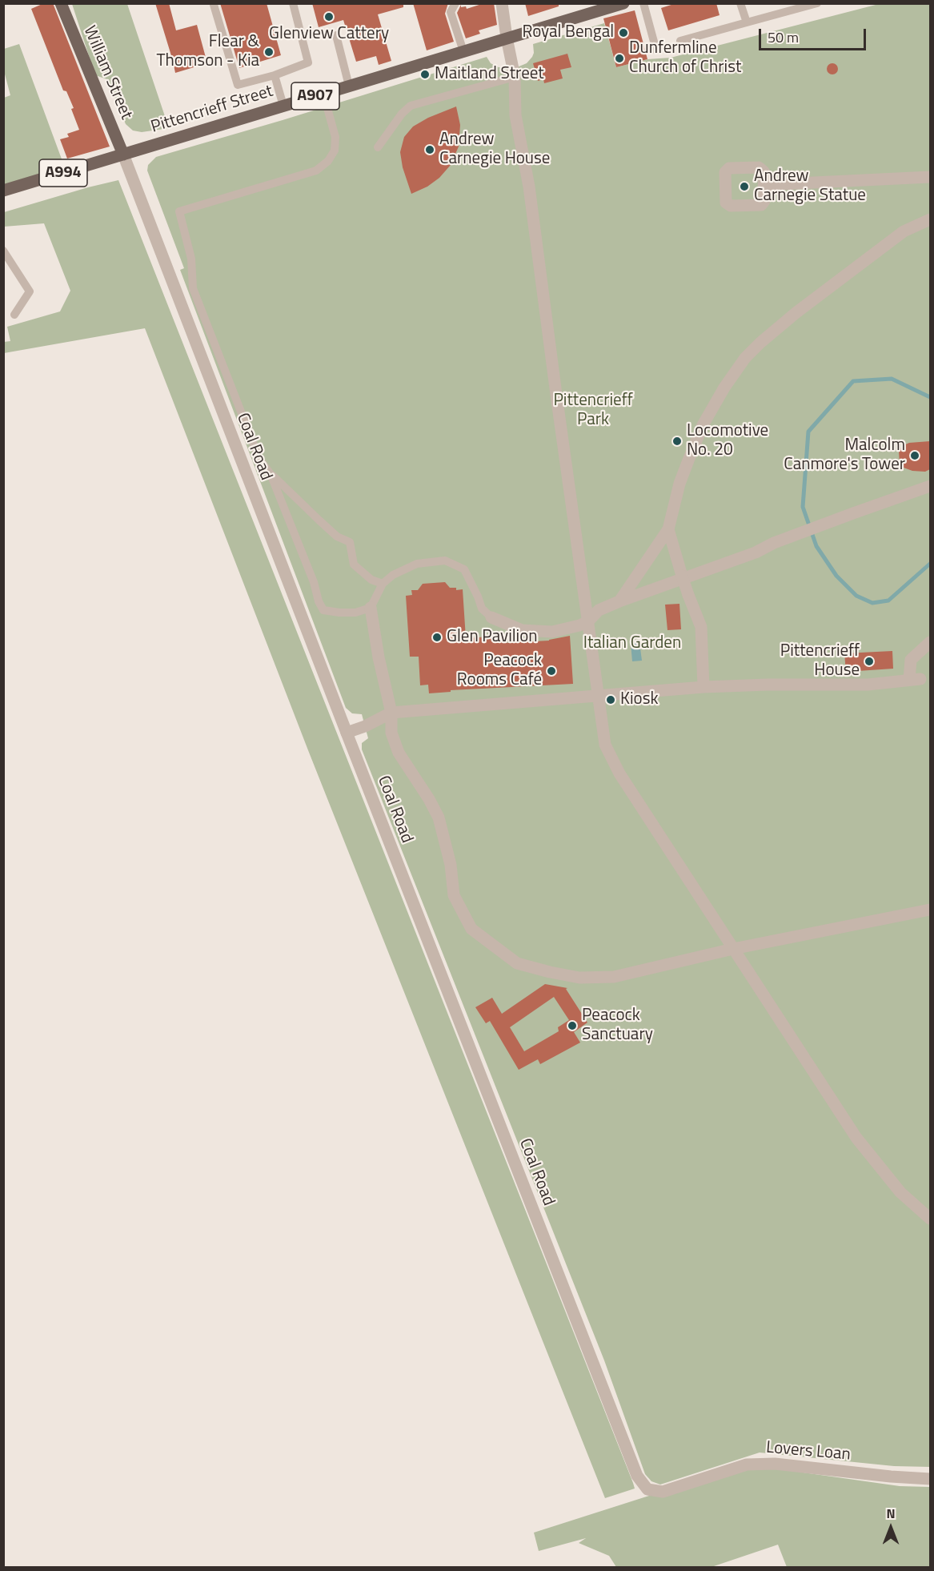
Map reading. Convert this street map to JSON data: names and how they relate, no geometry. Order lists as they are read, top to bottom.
{
  "streets": {
    "main road": [
      "William Street",
      "A907",
      "Pittencrieff Street",
      "A994"
    ],
    "street": ["Coal Road", "Lovers Loan"]
  },
  "crossings": [
    ["William Street", "Pittencrieff Street"],
    ["William Street", "Coal Road"],
    ["Pittencrieff Street", "Coal Road"],
    ["Coal Road", "Lovers Loan"]
  ],
  "parks": ["Pittencrieff Park", "Italian Garden"],
  "places": [
    "Glenview Cattery",
    "Royal Bengal",
    "Flear & Thomson - Kia",
    "Dunfermline Church of Christ",
    "Maitland Street",
    "Andrew Carnegie House",
    "Andrew Carnegie Statue",
    "Locomotive No. 20",
    "Malcolm Canmore's Tower",
    "Glen Pavilion",
    "Pittencrieff House",
    "Peacock Rooms Café",
    "Kiosk",
    "Peacock Sanctuary"
  ],
  "scale_bar": "50 m",
  "north": "top"
}
